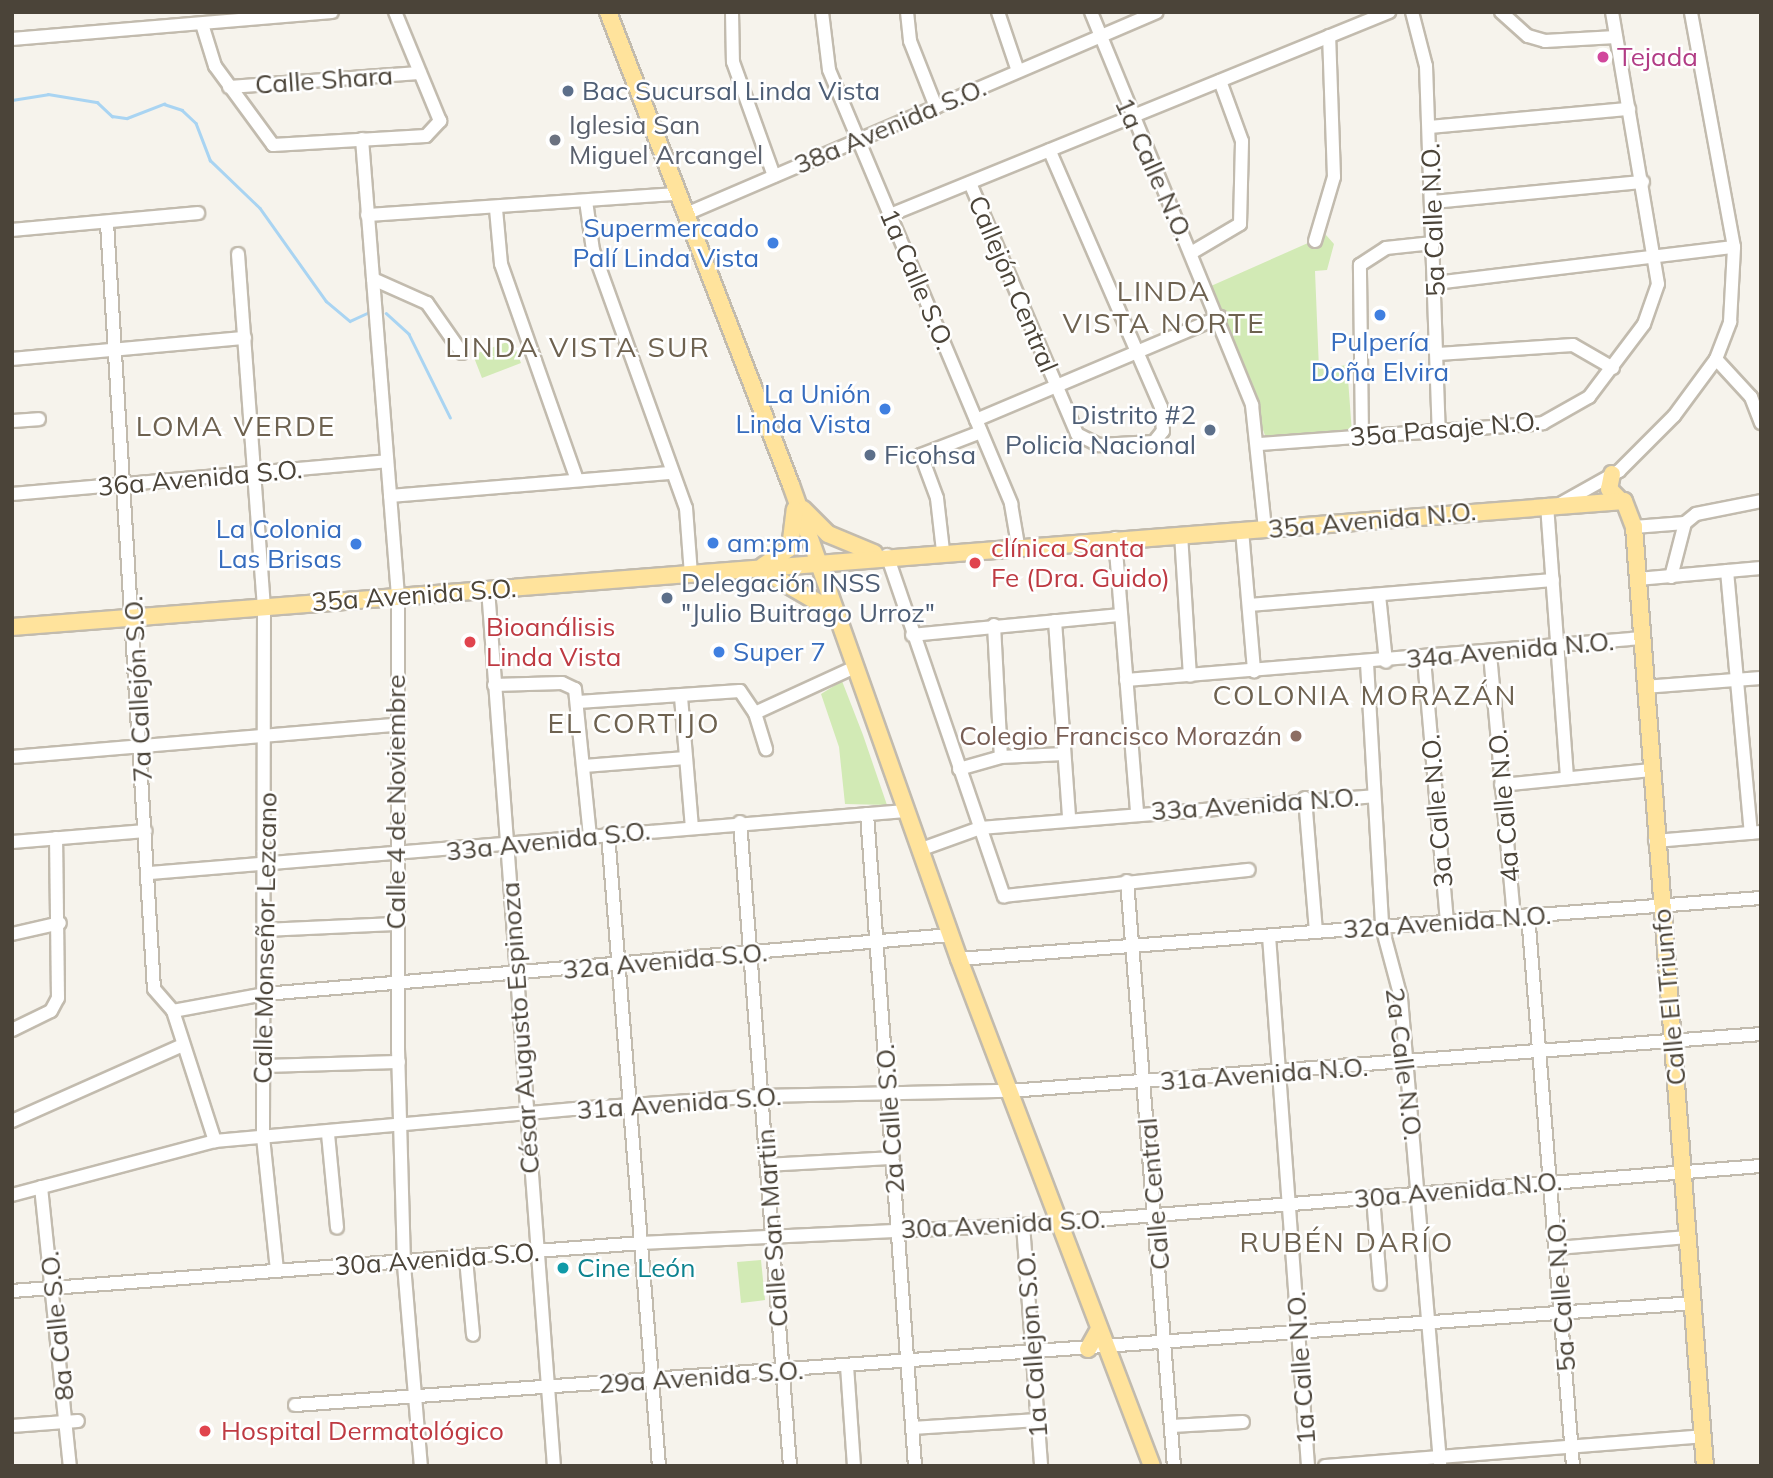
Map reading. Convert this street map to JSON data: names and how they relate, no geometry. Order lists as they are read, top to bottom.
{
  "streets": {
    "main road": ["35a Avenida N.O.", "35a Avenida S.O.", "Calle El Triunfo"],
    "street": [
      "Calle Shara",
      "38a Avenida S.O.",
      "1a Calle N.O.",
      "5a Calle N.O.",
      "1a Calle S.O.",
      "Callejón Central",
      "35a Pasaje N.O.",
      "36a Avenida S.O.",
      "34a Avenida N.O.",
      "7a Callejón S.O.",
      "Calle 4 de Noviembre",
      "33a Avenida N.O.",
      "4a Calle N.O.",
      "3a Calle N.O.",
      "33a Avenida S.O.",
      "32a Avenida N.O.",
      "Calle Monseñor Lezcano",
      "32a Avenida S.O.",
      "César Augusto Espinoza",
      "2a Calle N.O.",
      "31a Avenida N.O.",
      "31a Avenida S.O.",
      "2a Calle S.O.",
      "30a Avenida N.O.",
      "Calle Central",
      "30a Avenida S.O.",
      "Calle San Martin",
      "8a Calle S.O.",
      "1a Callejon S.O.",
      "29a Avenida S.O."
    ]
  },
  "crossings": [
    ["38a Avenida S.O.", "1a Calle N.O."],
    ["38a Avenida S.O.", "1a Calle S.O."],
    ["1a Calle N.O.", "35a Pasaje N.O."],
    ["1a Calle N.O.", "35a Avenida N.O."],
    ["1a Calle N.O.", "32a Avenida N.O."],
    ["1a Calle N.O.", "31a Avenida N.O."],
    ["1a Calle N.O.", "30a Avenida N.O."],
    ["1a Calle N.O.", "29a Avenida S.O."],
    ["5a Calle N.O.", "35a Pasaje N.O."],
    ["5a Calle N.O.", "32a Avenida N.O."],
    ["5a Calle N.O.", "31a Avenida N.O."],
    ["5a Calle N.O.", "30a Avenida N.O."],
    ["5a Calle N.O.", "29a Avenida S.O."],
    ["36a Avenida S.O.", "7a Callejón S.O."],
    ["36a Avenida S.O.", "Calle 4 de Noviembre"],
    ["36a Avenida S.O.", "Calle Monseñor Lezcano"],
    ["35a Avenida N.O.", "Calle El Triunfo"],
    ["35a Avenida S.O.", "7a Callejón S.O."],
    ["35a Avenida S.O.", "Calle 4 de Noviembre"],
    ["35a Avenida S.O.", "Calle Monseñor Lezcano"],
    ["35a Avenida S.O.", "César Augusto Espinoza"],
    ["34a Avenida N.O.", "4a Calle N.O."],
    ["34a Avenida N.O.", "3a Calle N.O."],
    ["34a Avenida N.O.", "Calle El Triunfo"],
    ["34a Avenida N.O.", "2a Calle N.O."],
    ["7a Callejón S.O.", "33a Avenida S.O."],
    ["7a Callejón S.O.", "32a Avenida S.O."],
    ["7a Callejón S.O.", "31a Avenida S.O."],
    ["Calle 4 de Noviembre", "33a Avenida S.O."],
    ["Calle 4 de Noviembre", "32a Avenida S.O."],
    ["Calle 4 de Noviembre", "31a Avenida S.O."],
    ["Calle 4 de Noviembre", "30a Avenida S.O."],
    ["Calle 4 de Noviembre", "29a Avenida S.O."],
    ["33a Avenida N.O.", "2a Calle N.O."],
    ["4a Calle N.O.", "32a Avenida N.O."],
    ["3a Calle N.O.", "32a Avenida N.O."],
    ["33a Avenida S.O.", "Calle Monseñor Lezcano"],
    ["33a Avenida S.O.", "César Augusto Espinoza"],
    ["33a Avenida S.O.", "2a Calle S.O."],
    ["33a Avenida S.O.", "Calle San Martin"],
    ["32a Avenida N.O.", "Calle El Triunfo"],
    ["32a Avenida N.O.", "2a Calle N.O."],
    ["32a Avenida N.O.", "Calle Central"],
    ["Calle Monseñor Lezcano", "32a Avenida S.O."],
    ["Calle Monseñor Lezcano", "31a Avenida S.O."],
    ["Calle Monseñor Lezcano", "30a Avenida S.O."],
    ["32a Avenida S.O.", "César Augusto Espinoza"],
    ["32a Avenida S.O.", "2a Calle S.O."],
    ["32a Avenida S.O.", "Calle San Martin"],
    ["Calle El Triunfo", "31a Avenida N.O."],
    ["Calle El Triunfo", "30a Avenida N.O."],
    ["Calle El Triunfo", "29a Avenida S.O."],
    ["César Augusto Espinoza", "31a Avenida S.O."],
    ["César Augusto Espinoza", "30a Avenida S.O."],
    ["César Augusto Espinoza", "29a Avenida S.O."],
    ["2a Calle N.O.", "31a Avenida N.O."],
    ["2a Calle N.O.", "30a Avenida N.O."],
    ["2a Calle N.O.", "29a Avenida S.O."],
    ["31a Avenida N.O.", "31a Avenida S.O."],
    ["31a Avenida N.O.", "Calle Central"],
    ["31a Avenida S.O.", "2a Calle S.O."],
    ["31a Avenida S.O.", "Calle Central"],
    ["31a Avenida S.O.", "Calle San Martin"],
    ["31a Avenida S.O.", "8a Calle S.O."],
    ["2a Calle S.O.", "30a Avenida S.O."],
    ["2a Calle S.O.", "29a Avenida S.O."],
    ["30a Avenida N.O.", "Calle Central"],
    ["30a Avenida N.O.", "30a Avenida S.O."],
    ["Calle Central", "30a Avenida S.O."],
    ["Calle Central", "29a Avenida S.O."],
    ["30a Avenida S.O.", "Calle San Martin"],
    ["30a Avenida S.O.", "8a Calle S.O."],
    ["30a Avenida S.O.", "1a Callejon S.O."],
    ["Calle San Martin", "29a Avenida S.O."],
    ["1a Callejon S.O.", "29a Avenida S.O."]
  ],
  "districts": [
    "LINDA VISTA NORTE",
    "LINDA VISTA SUR",
    "LOMA VERDE",
    "COLONIA MORAZÁN",
    "EL CORTIJO",
    "RUBÉN DARÍO"
  ],
  "places": [
    "Tejada",
    "Bac Sucursal Linda Vista",
    "Iglesia San Miguel Arcangel",
    "Supermercado Palí Linda Vista",
    "Pulpería Doña Elvira",
    "La Unión Linda Vista",
    "Distrito #2 Policia Nacional",
    "Ficohsa",
    "am:pm",
    "La Colonia Las Brisas",
    "clínica Santa Fe (Dra. Guido)",
    "Delegación INSS \"Julio Buitrago Urroz\"",
    "Bioanálisis Linda Vista",
    "Super 7",
    "Colegio Francisco Morazán",
    "Cine León",
    "Hospital Dermatológico"
  ]
}
